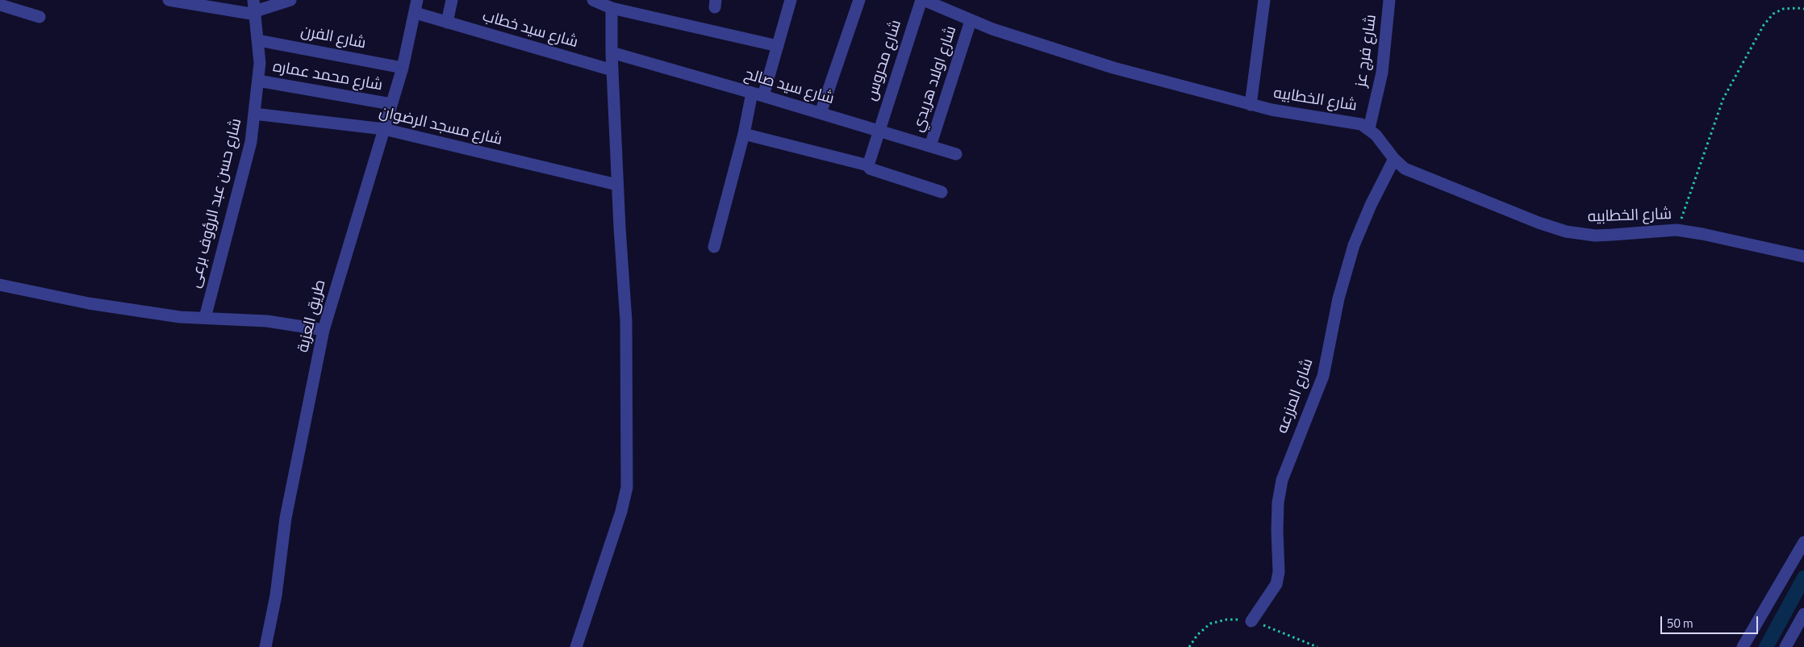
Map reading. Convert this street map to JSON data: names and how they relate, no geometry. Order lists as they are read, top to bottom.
{
  "streets": {
    "street": [
      "شارع سيد خطاب",
      "شارع الفرن",
      "شارع فرج عز",
      "شارع محروس",
      "شارع محمد عماره",
      "شارع اولاد هريدي",
      "شارع سيد صالح",
      "شارع الخطابيه",
      "شارع مسجد الرضوان",
      "شارع حسن عبد الرؤوف برعى",
      "طريق العزبة",
      "شارع المزرعه"
    ]
  },
  "crossings": [
    ["شارع سيد خطاب", "طريق العزبة"],
    ["شارع الفرن", "شارع حسن عبد الرؤوف برعى"],
    ["شارع الفرن", "طريق العزبة"],
    ["شارع فرج عز", "شارع الخطابيه"],
    ["شارع محروس", "شارع سيد صالح"],
    ["شارع محروس", "شارع الخطابيه"],
    ["شارع محمد عماره", "شارع حسن عبد الرؤوف برعى"],
    ["شارع محمد عماره", "طريق العزبة"],
    ["شارع اولاد هريدي", "شارع سيد صالح"],
    ["شارع اولاد هريدي", "شارع الخطابيه"],
    ["شارع الخطابيه", "شارع المزرعه"],
    ["شارع مسجد الرضوان", "شارع حسن عبد الرؤوف برعى"],
    ["شارع مسجد الرضوان", "طريق العزبة"]
  ],
  "scale_bar": "50 m"
}
